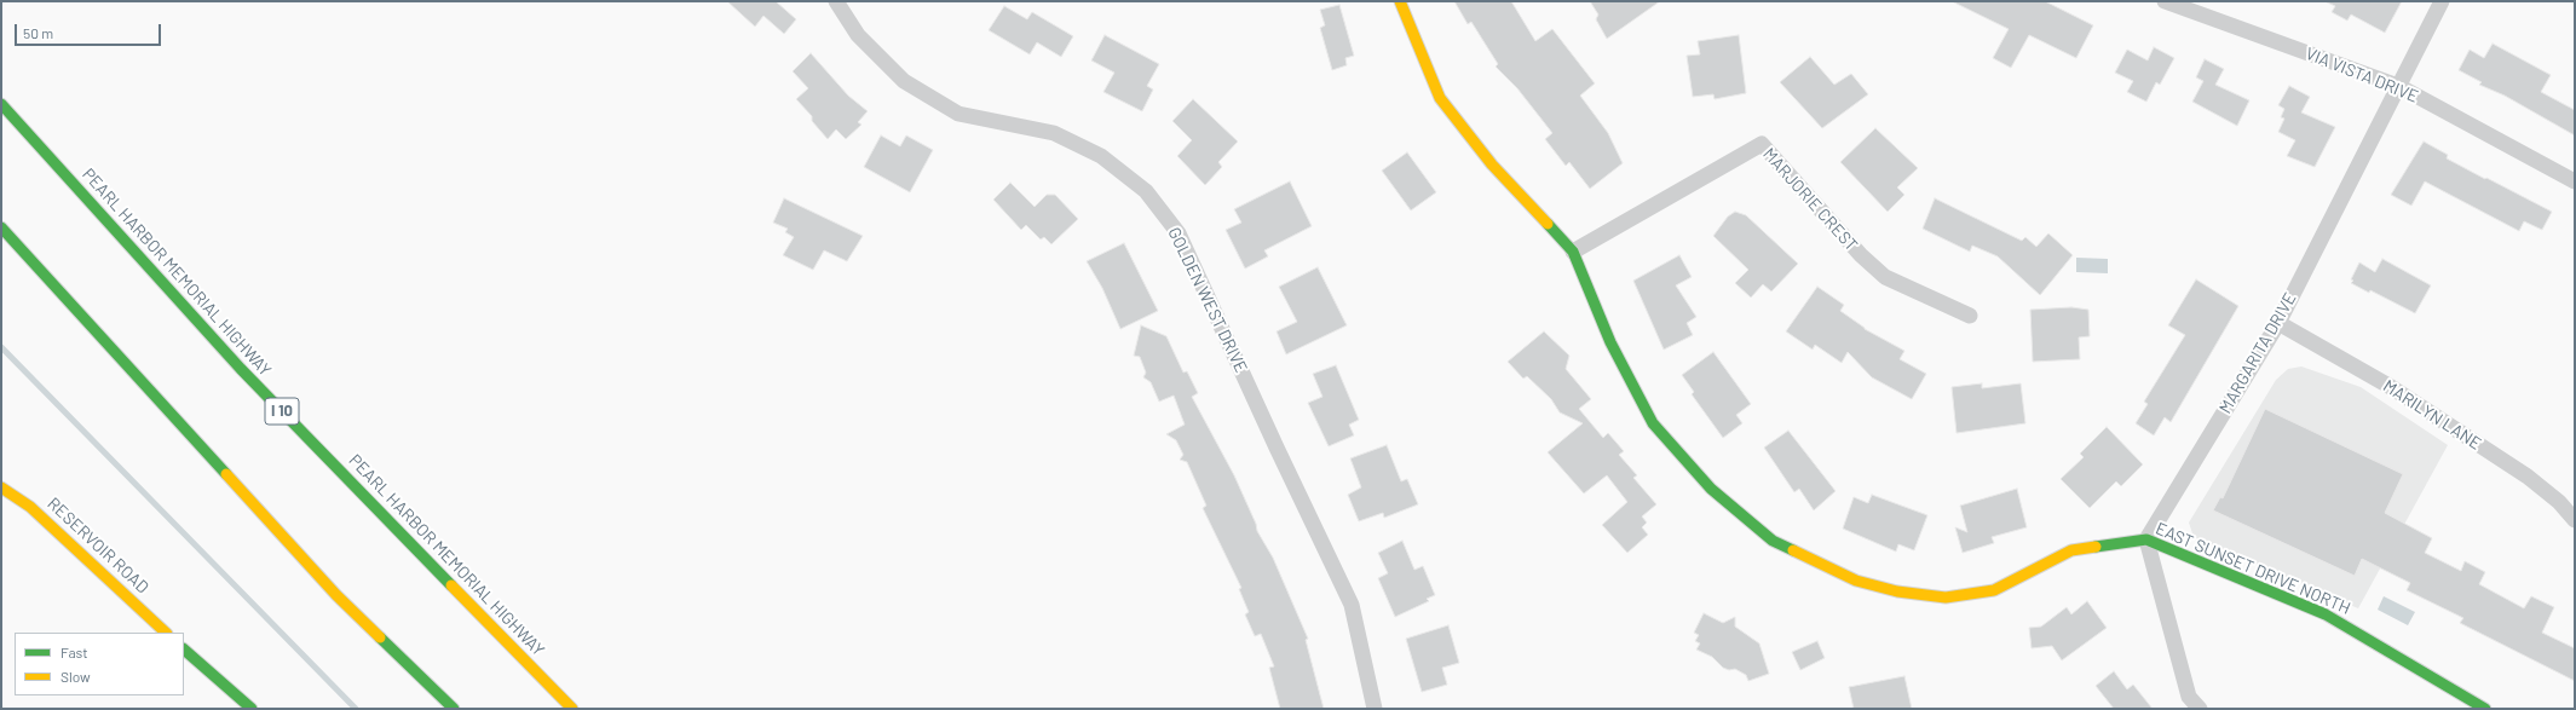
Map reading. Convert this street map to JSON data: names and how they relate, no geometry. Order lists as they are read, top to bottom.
{
  "streets": {
    "main road": [
      "PEARL HARBOR MEMORIAL HIGHWAY",
      "I 10",
      "RESERVOIR ROAD",
      "EAST SUNSET DRIVE NORTH"
    ],
    "street": [
      "VIA VISTA DRIVE",
      "MARJORIE CREST",
      "GOLDEN WEST DRIVE",
      "MARGARITA DRIVE",
      "MARILYN LANE"
    ]
  },
  "crossings": [
    ["VIA VISTA DRIVE", "MARGARITA DRIVE"],
    ["MARJORIE CREST", "EAST SUNSET DRIVE NORTH"],
    ["MARGARITA DRIVE", "MARILYN LANE"],
    ["MARGARITA DRIVE", "EAST SUNSET DRIVE NORTH"]
  ],
  "legend": ["Fast", "Slow"],
  "scale_bar": "50 m"
}
